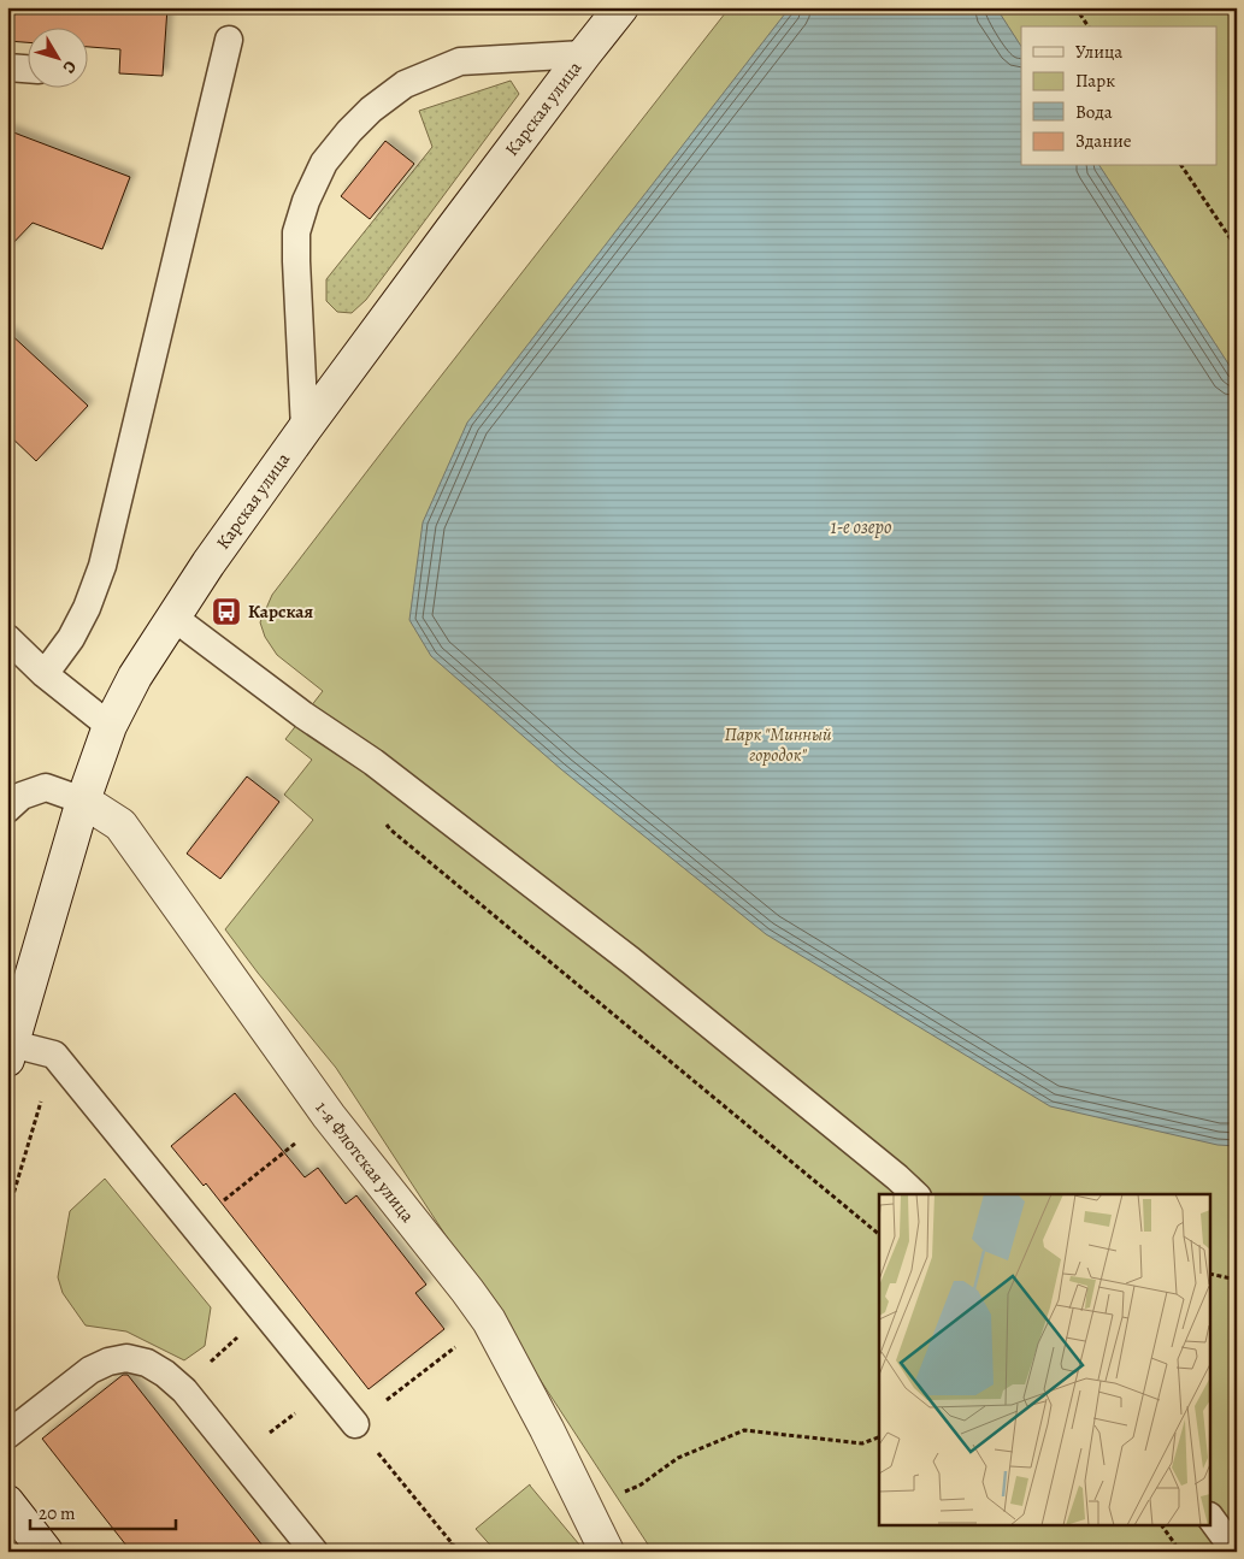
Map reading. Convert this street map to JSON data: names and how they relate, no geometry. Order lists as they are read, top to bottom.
{
  "streets": {
    "main road": ["Карская улица", "1-я Флотская улица"]
  },
  "crossings": [
    ["Карская улица", "1-я Флотская улица"]
  ],
  "water": ["1-е озеро"],
  "parks": ["Парк \"Минный городок\""],
  "places": {
    "bus stop": ["Карская"]
  },
  "legend": [
    "Улица",
    "Парк",
    "Вода",
    "Здание"
  ],
  "scale_bar": "20 m",
  "north": "bottom right"
}
